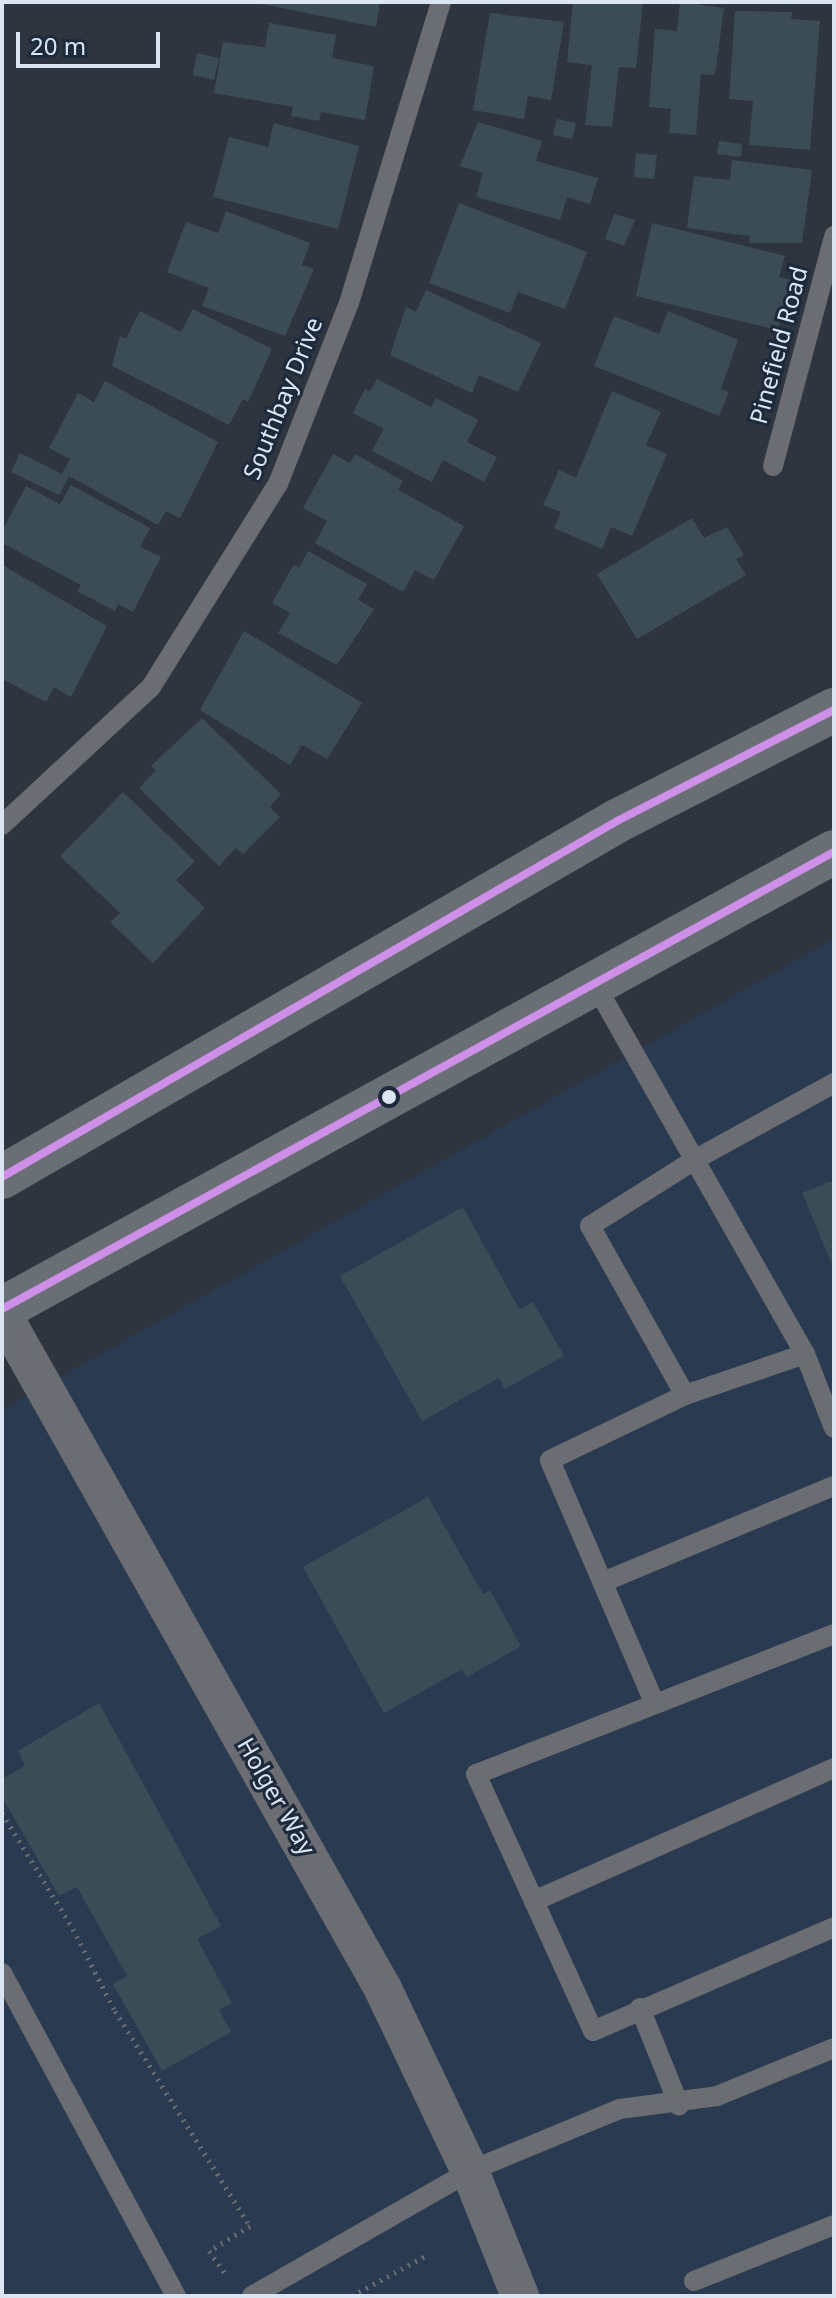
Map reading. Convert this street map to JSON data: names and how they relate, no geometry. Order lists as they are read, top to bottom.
{
  "streets": {
    "street": ["Holger Way"],
    "lane": ["Pinefield Road", "Southbay Drive"]
  },
  "scale_bar": "20 m"
}
